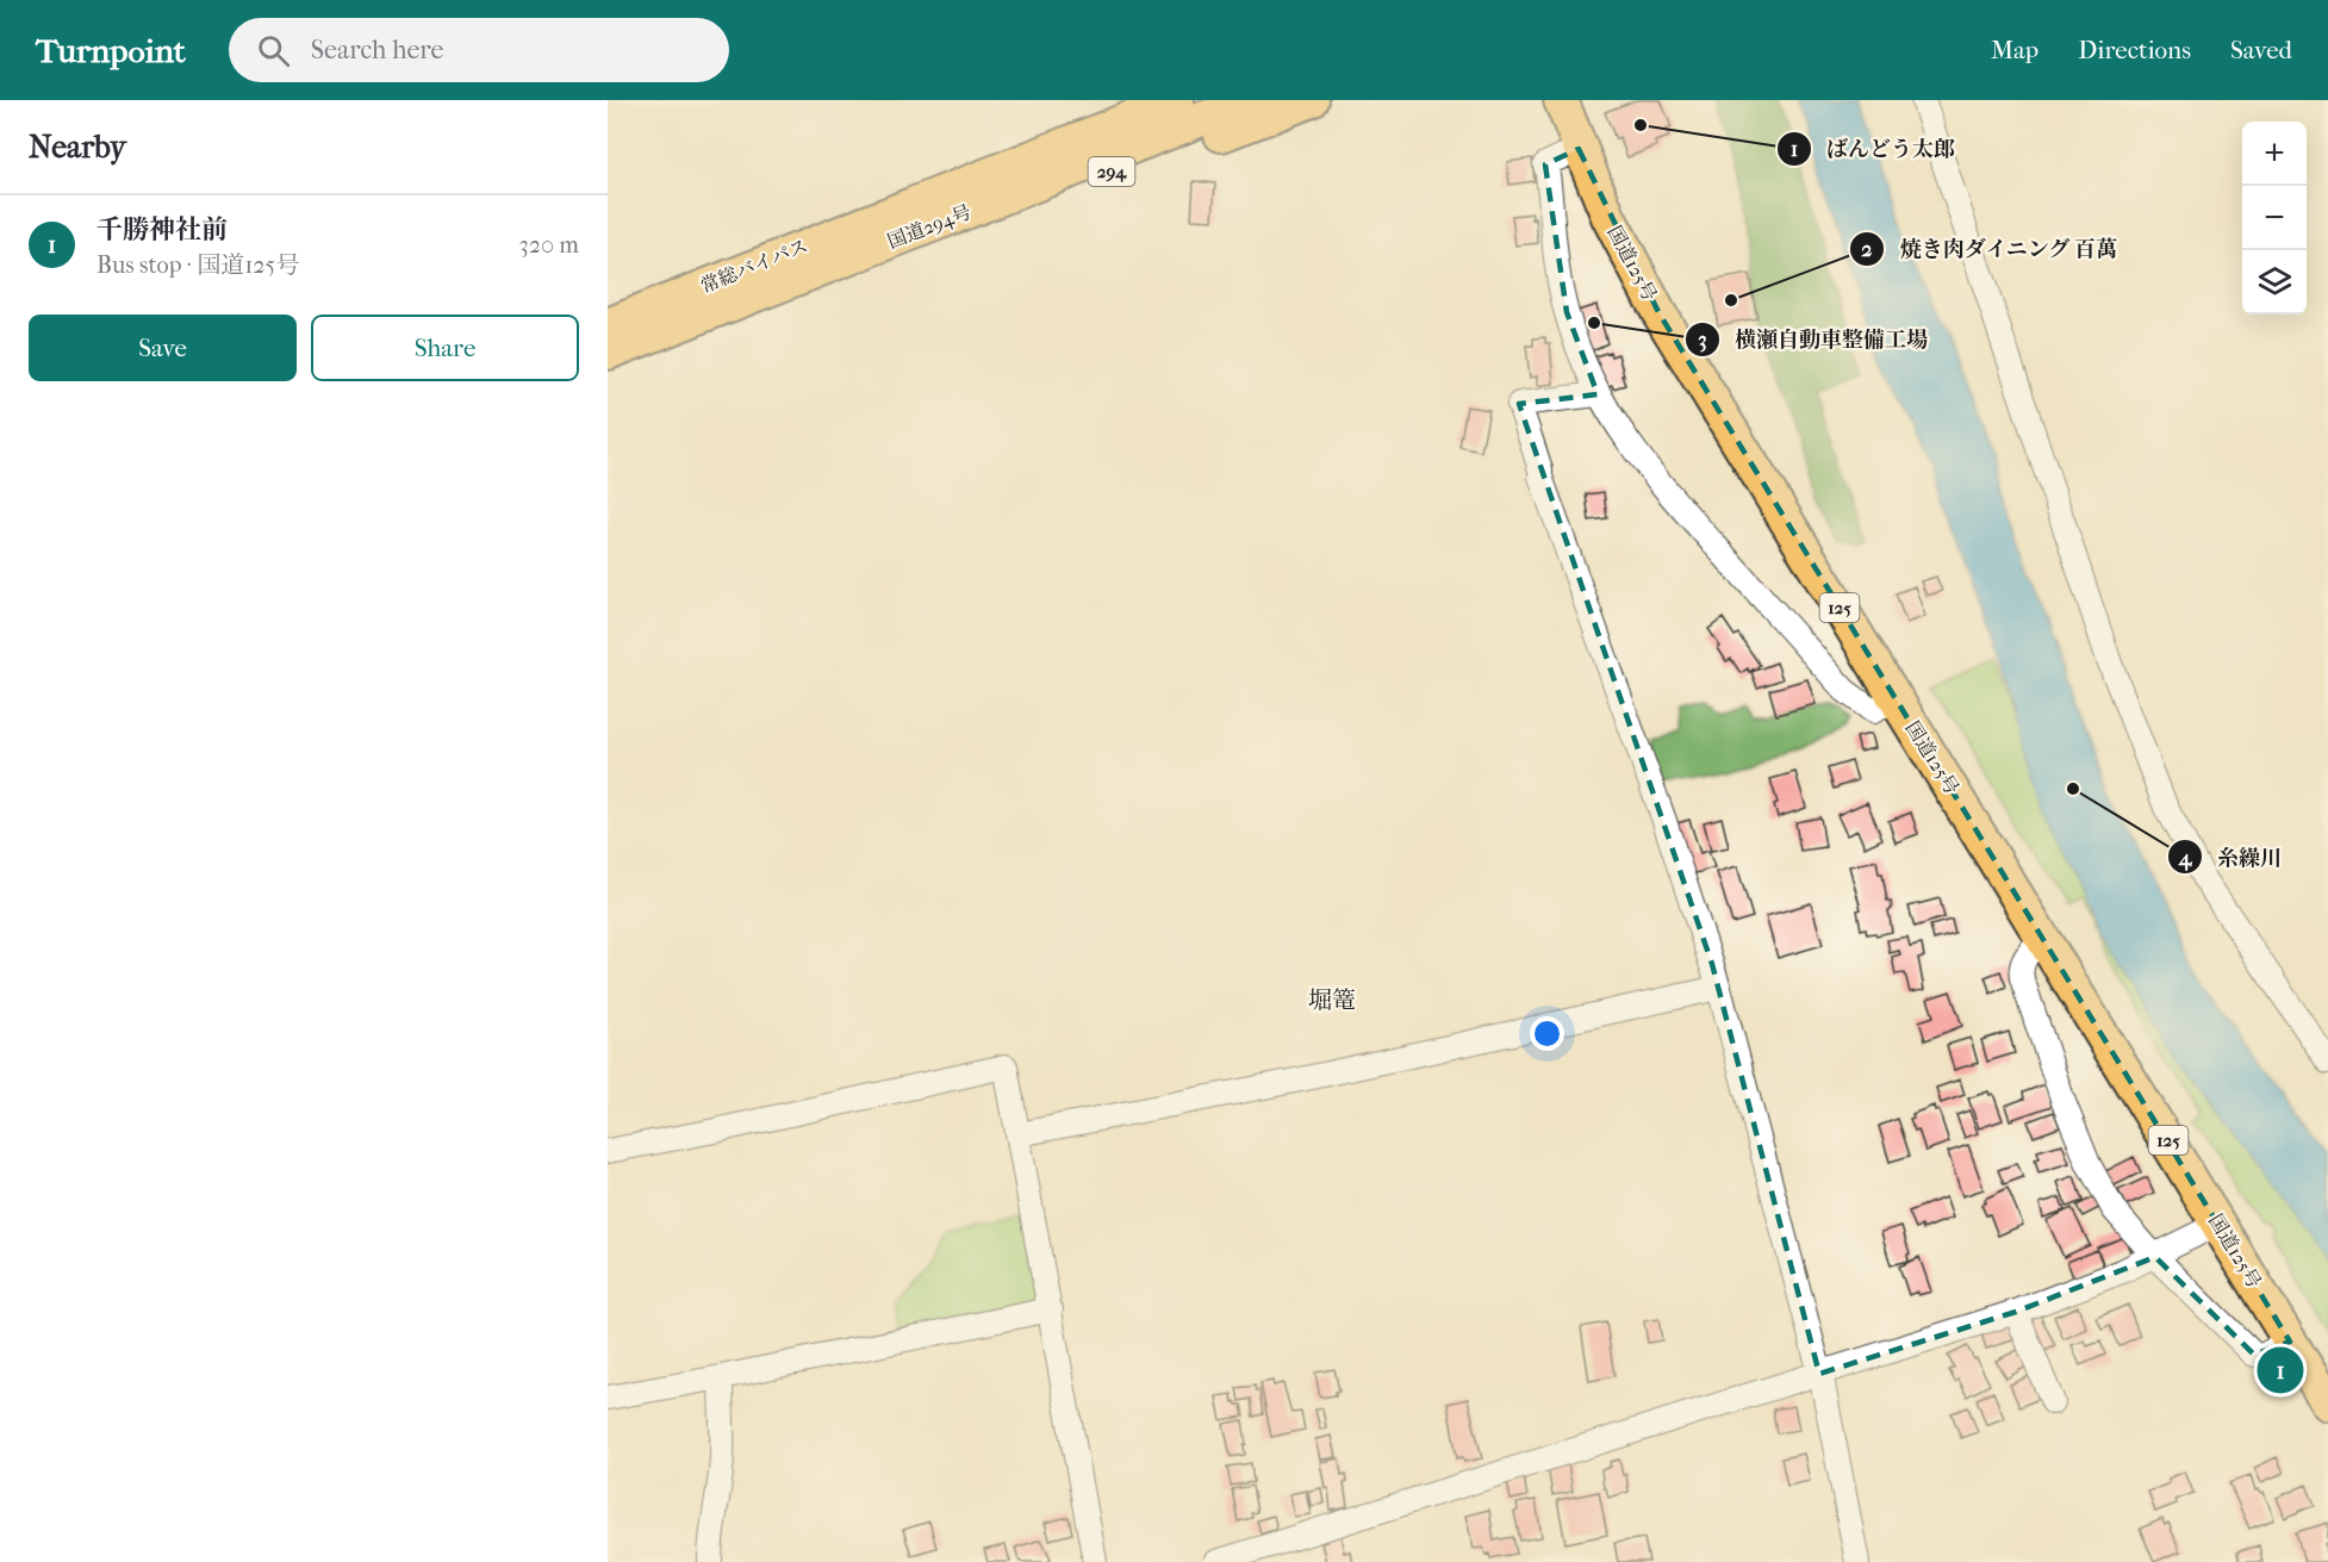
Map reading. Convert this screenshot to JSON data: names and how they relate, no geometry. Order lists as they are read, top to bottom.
{
  "streets": {
    "highway": [
      "294",
      "国道294号",
      "国道125号",
      "常総バイパス",
      "125"
    ]
  },
  "crossings": [
    ["294", "国道294号"],
    ["294", "常総バイパス"],
    ["国道294号", "常総バイパス"]
  ],
  "districts": ["堀篭"],
  "places": [
    "ばんどう太郎",
    "焼き肉ダイニング 百萬",
    "横瀬自動車整備工場",
    "糸繰川"
  ],
  "page": {
    "header": "Turnpoint",
    "search": "Search here",
    "nav": ["Map", "Directions", "Saved"],
    "heading": "Nearby",
    "map_buttons": ["+", "−"],
    "list": [
      {
        "mark": "1",
        "name": "千勝神社前",
        "note": "Bus stop · 国道125号",
        "value": "320 m"
      }
    ],
    "buttons": ["Save", "Share"],
    "pins": "1"
  }
}
